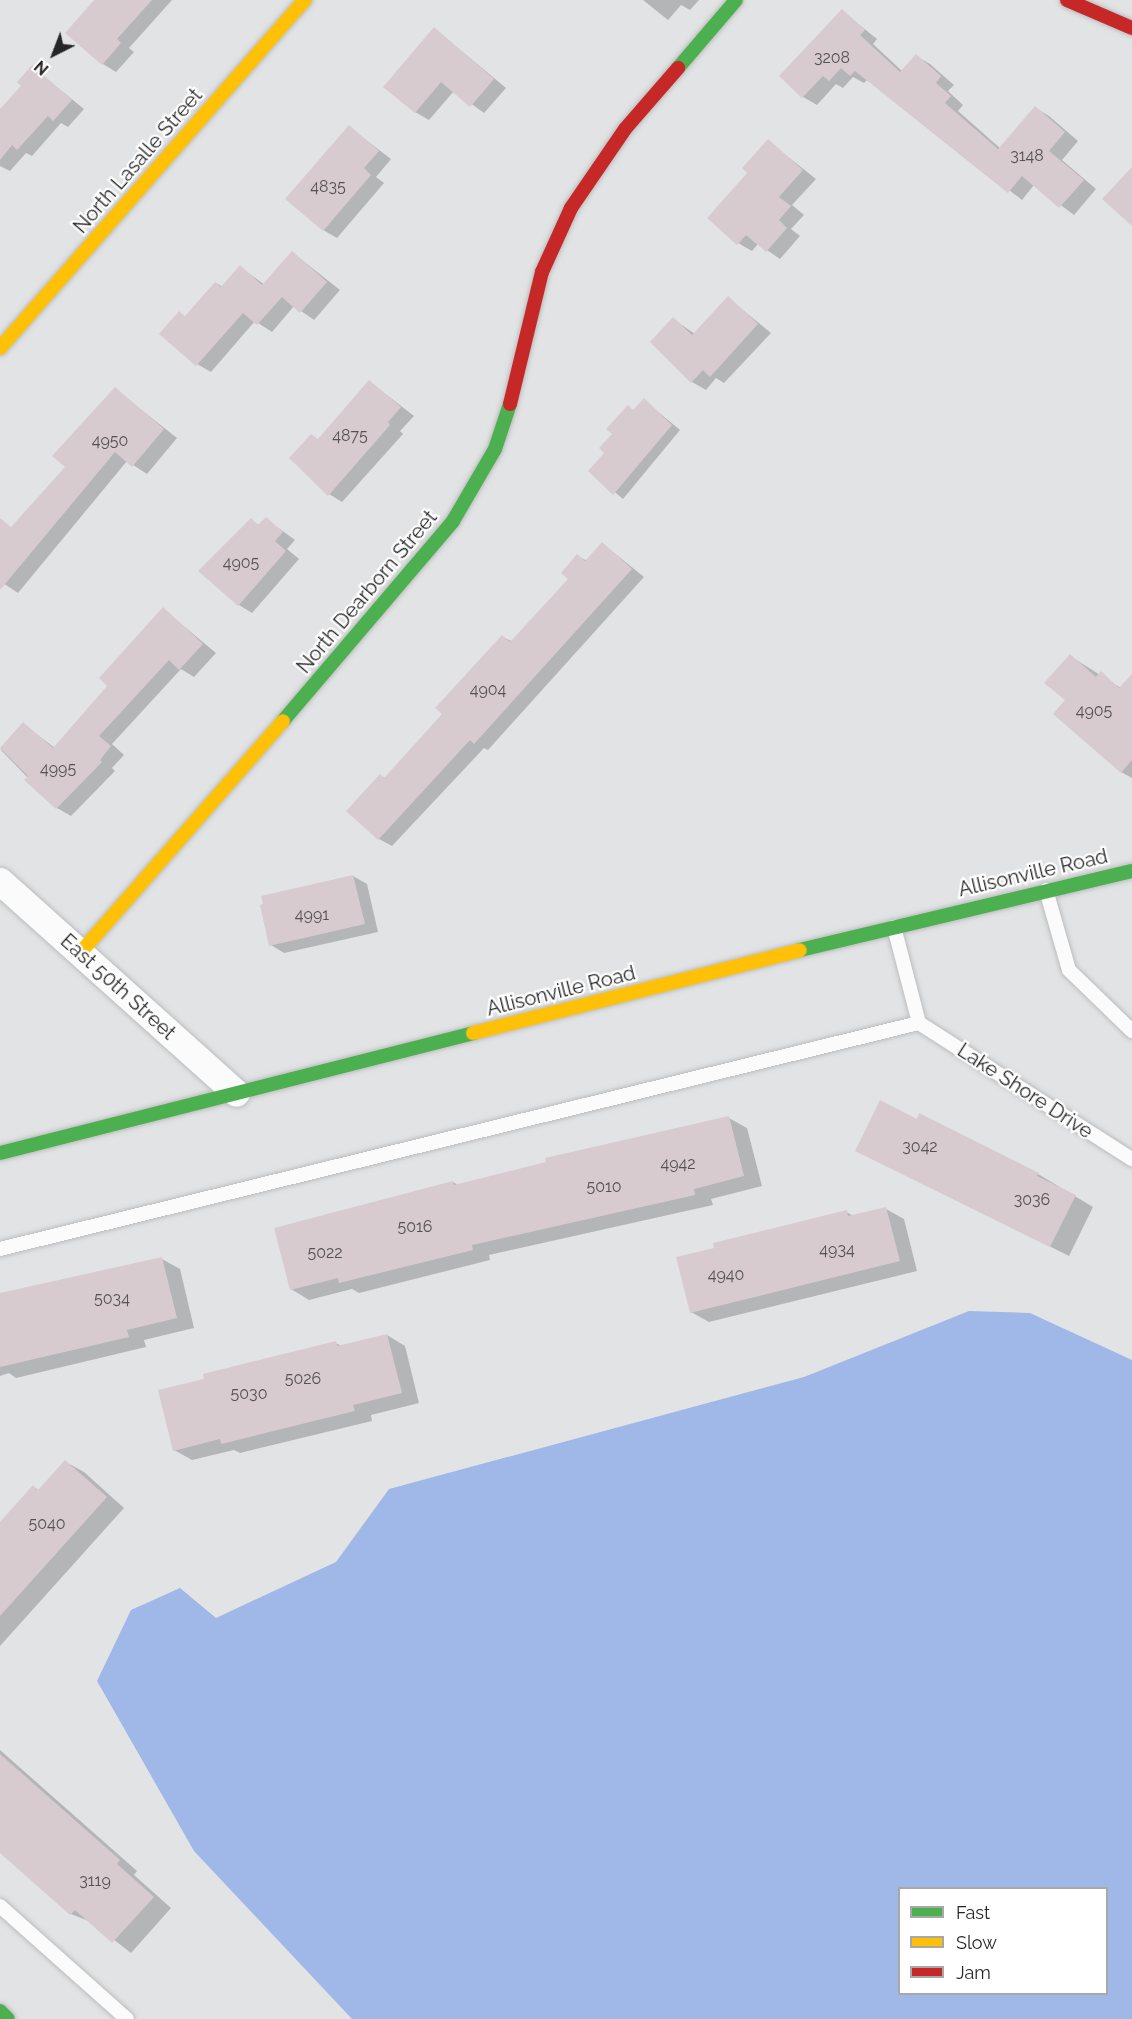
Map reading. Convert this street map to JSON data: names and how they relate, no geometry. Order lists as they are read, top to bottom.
{
  "streets": {
    "street": [
      "North Lasalle Street",
      "North Dearborn Street",
      "Allisonville Road",
      "East 50th Street"
    ],
    "lane": ["Lake Shore Drive"]
  },
  "crossings": [
    ["North Dearborn Street", "East 50th Street"],
    ["Allisonville Road", "East 50th Street"]
  ],
  "house_numbers": [
    "3208",
    "3148",
    "4835",
    "4875",
    "4950",
    "4905",
    "4904",
    "4905",
    "4995",
    "4991",
    "3042",
    "4942",
    "5010",
    "3036",
    "5016",
    "4934",
    "5022",
    "4940",
    "5034",
    "5026",
    "5030",
    "5040",
    "3119"
  ],
  "legend": ["Fast", "Slow", "Jam"],
  "north": "bottom left"
}
